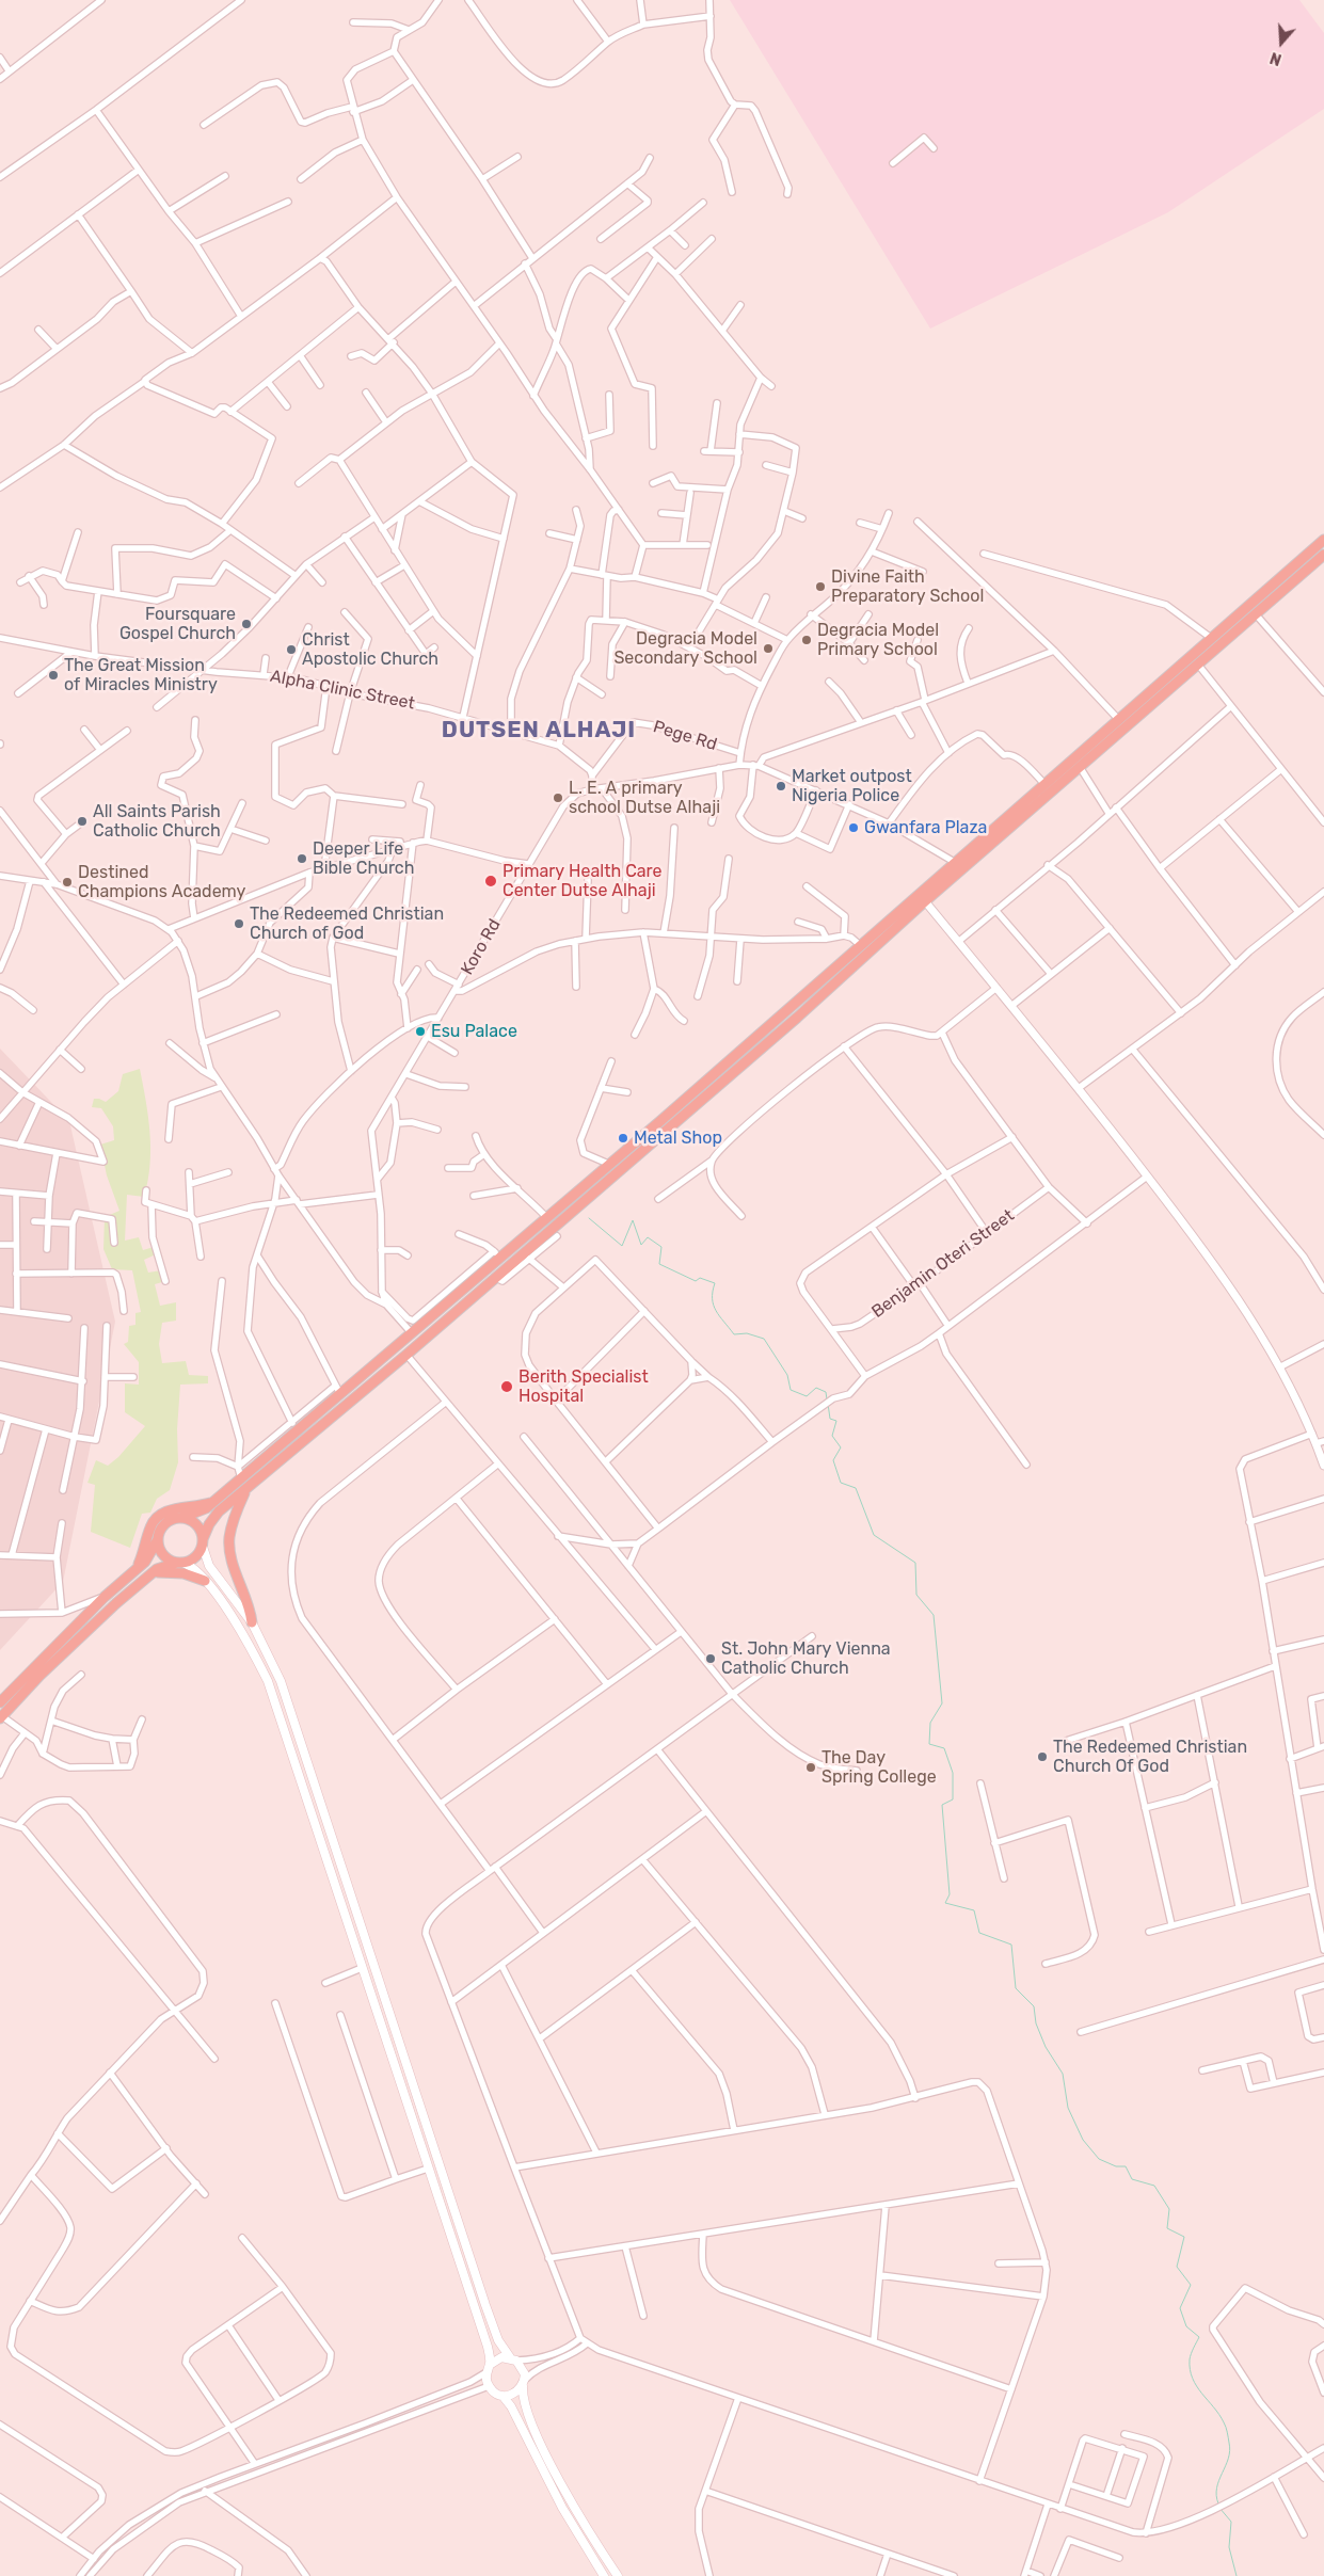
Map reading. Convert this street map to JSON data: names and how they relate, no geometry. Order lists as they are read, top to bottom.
{
  "streets": {
    "street": [
      "Alpha Clinic Street",
      "Pege Rd",
      "Koro Rd",
      "Benjamin Oteri Street"
    ]
  },
  "crossings": [
    ["Alpha Clinic Street", "Pege Rd"]
  ],
  "districts": ["DUTSEN ALHAJI"],
  "places": [
    "Divine Faith Preparatory School",
    "Foursquare Gospel Church",
    "Degracia Model Primary School",
    "Degracia Model Secondary School",
    "Christ Apostolic Church",
    "The Great Mission of Miracles Ministry",
    "Market outpost Nigeria Police",
    "L. E. A primary school Dutse Alhaji",
    "All Saints Parish Catholic Church",
    "Gwanfara Plaza",
    "Deeper Life Bible Church",
    "Primary Health Care Center Dutse Alhaji",
    "Destined Champions Academy",
    "The Redeemed Christian Church of God",
    "Esu Palace",
    "Metal Shop",
    "Berith Specialist Hospital",
    "St. John Mary Vienna Catholic Church",
    "The Redeemed Christian Church Of God",
    "The Day Spring College"
  ],
  "north": "bottom"
}
